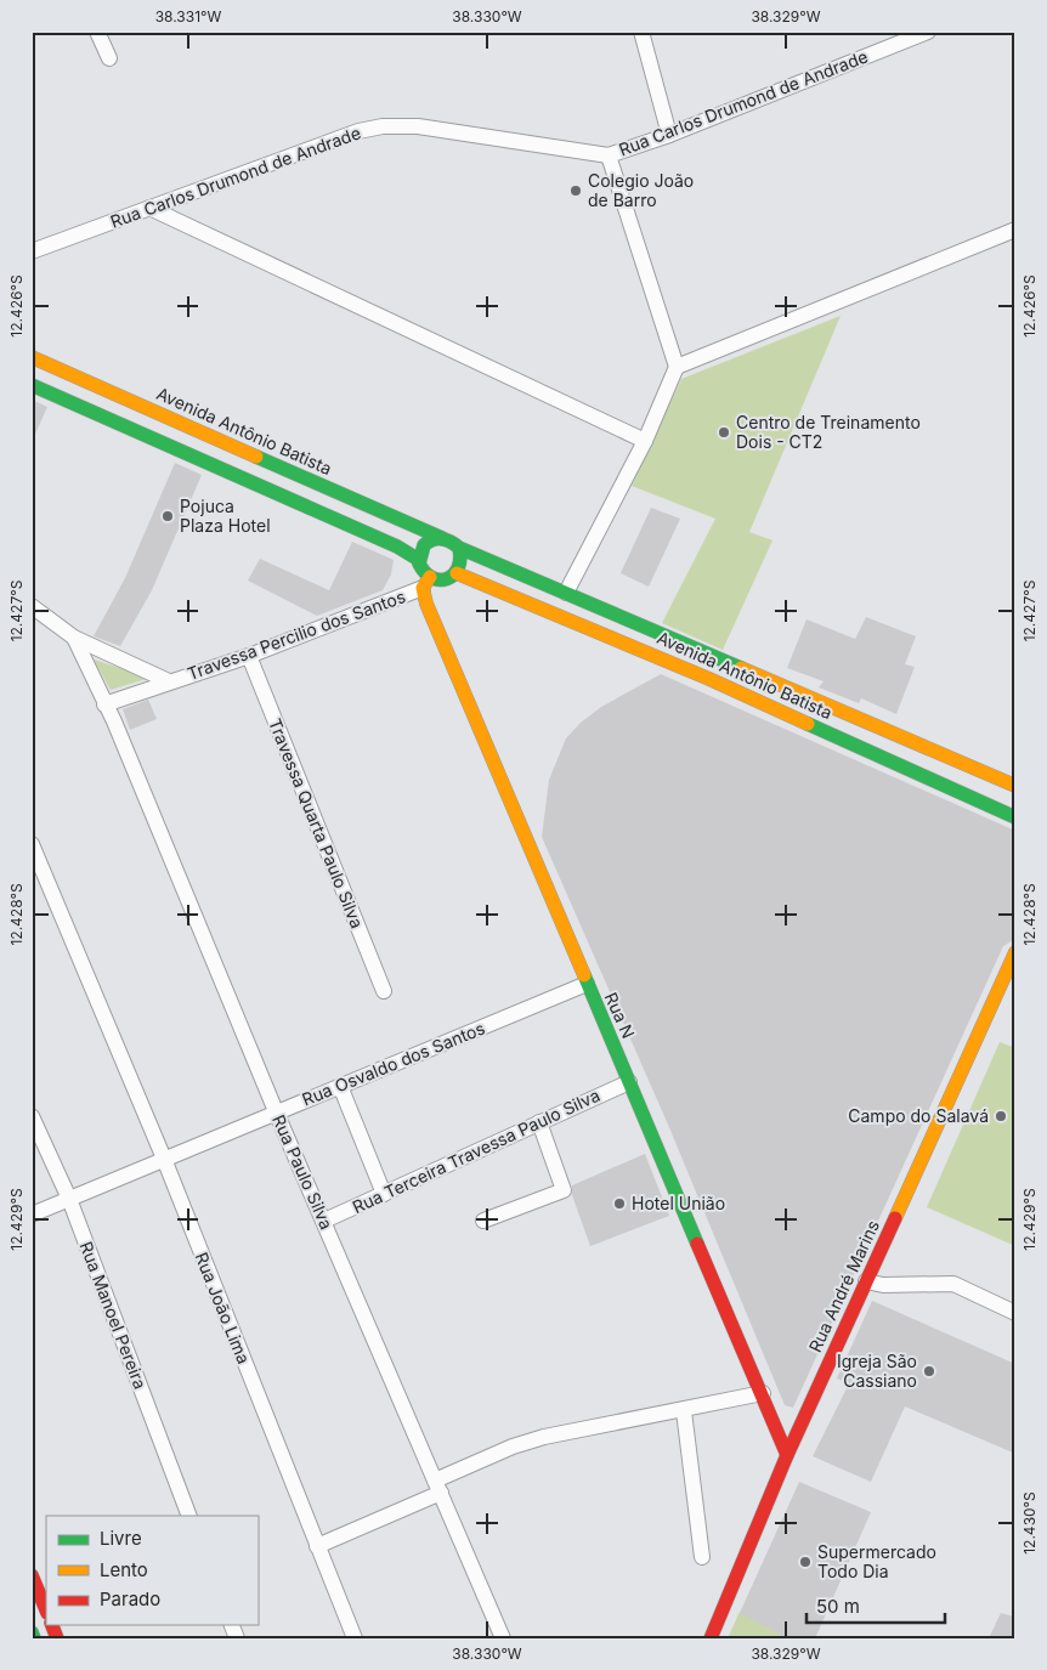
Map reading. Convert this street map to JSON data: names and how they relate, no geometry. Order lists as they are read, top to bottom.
{
  "streets": {
    "street": [
      "Rua Carlos Drumond de Andrade",
      "Avenida Antônio Batista",
      "Travessa Percilio dos Santos",
      "Travessa Quarta Paulo Silva",
      "Rua N",
      "Rua Osvaldo dos Santos",
      "Rua Terceira Travessa Paulo Silva",
      "Rua Paulo Silva",
      "Rua André Marins",
      "Rua João Lima",
      "Rua Manoel Pereira"
    ]
  },
  "crossings": [
    ["Avenida Antônio Batista", "Travessa Percilio dos Santos"],
    ["Avenida Antônio Batista", "Rua N"],
    ["Travessa Percilio dos Santos", "Travessa Quarta Paulo Silva"],
    ["Travessa Percilio dos Santos", "Rua N"],
    ["Travessa Percilio dos Santos", "Rua Paulo Silva"],
    ["Rua N", "Rua Osvaldo dos Santos"],
    ["Rua N", "Rua Terceira Travessa Paulo Silva"],
    ["Rua N", "Rua André Marins"],
    ["Rua Osvaldo dos Santos", "Rua Paulo Silva"],
    ["Rua Osvaldo dos Santos", "Rua João Lima"],
    ["Rua Osvaldo dos Santos", "Rua Manoel Pereira"],
    ["Rua Terceira Travessa Paulo Silva", "Rua Paulo Silva"]
  ],
  "places": [
    "Colegio João de Barro",
    "Centro de Treinamento Dois - CT2",
    "Pojuca Plaza Hotel",
    "Campo do Salavá",
    "Hotel União",
    "Igreja São Cassiano",
    "Supermercado Todo Dia"
  ],
  "legend": ["Livre", "Lento", "Parado"],
  "scale_bar": "50 m",
  "coordinates": [
    "38.331°W",
    "38.330°W",
    "38.329°W",
    "12.426°S",
    "12.427°S",
    "12.428°S",
    "12.429°S",
    "12.430°S"
  ]
}
